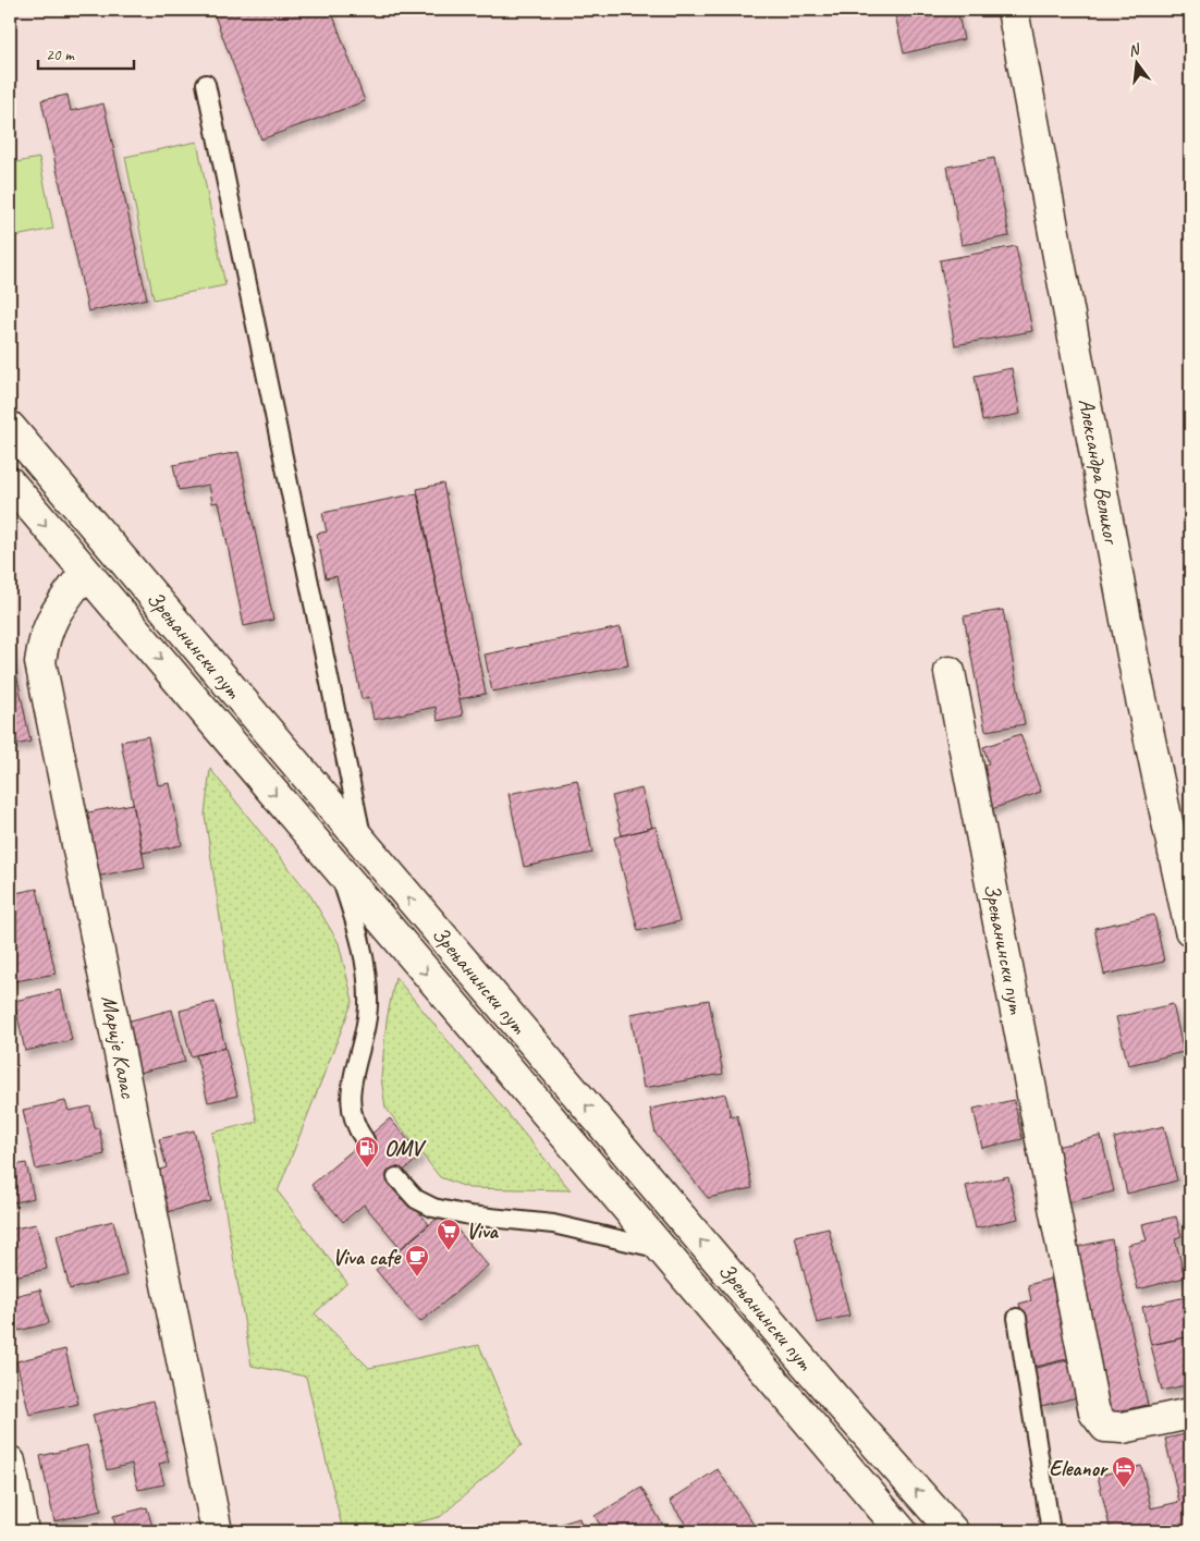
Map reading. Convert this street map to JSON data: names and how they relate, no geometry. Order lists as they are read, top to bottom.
{
  "streets": {
    "street": ["Александра Великог", "Зрењанински пут", "Марије Калас"]
  },
  "crossings": [
    ["Зрењанински пут", "Марије Калас"]
  ],
  "places": {
    "fuel station": ["OMV"],
    "supermarket": ["Viva"],
    "cafe": ["Viva cafe"],
    "hotel": ["Eleanor"]
  },
  "scale_bar": "20 m",
  "north": "top"
}
